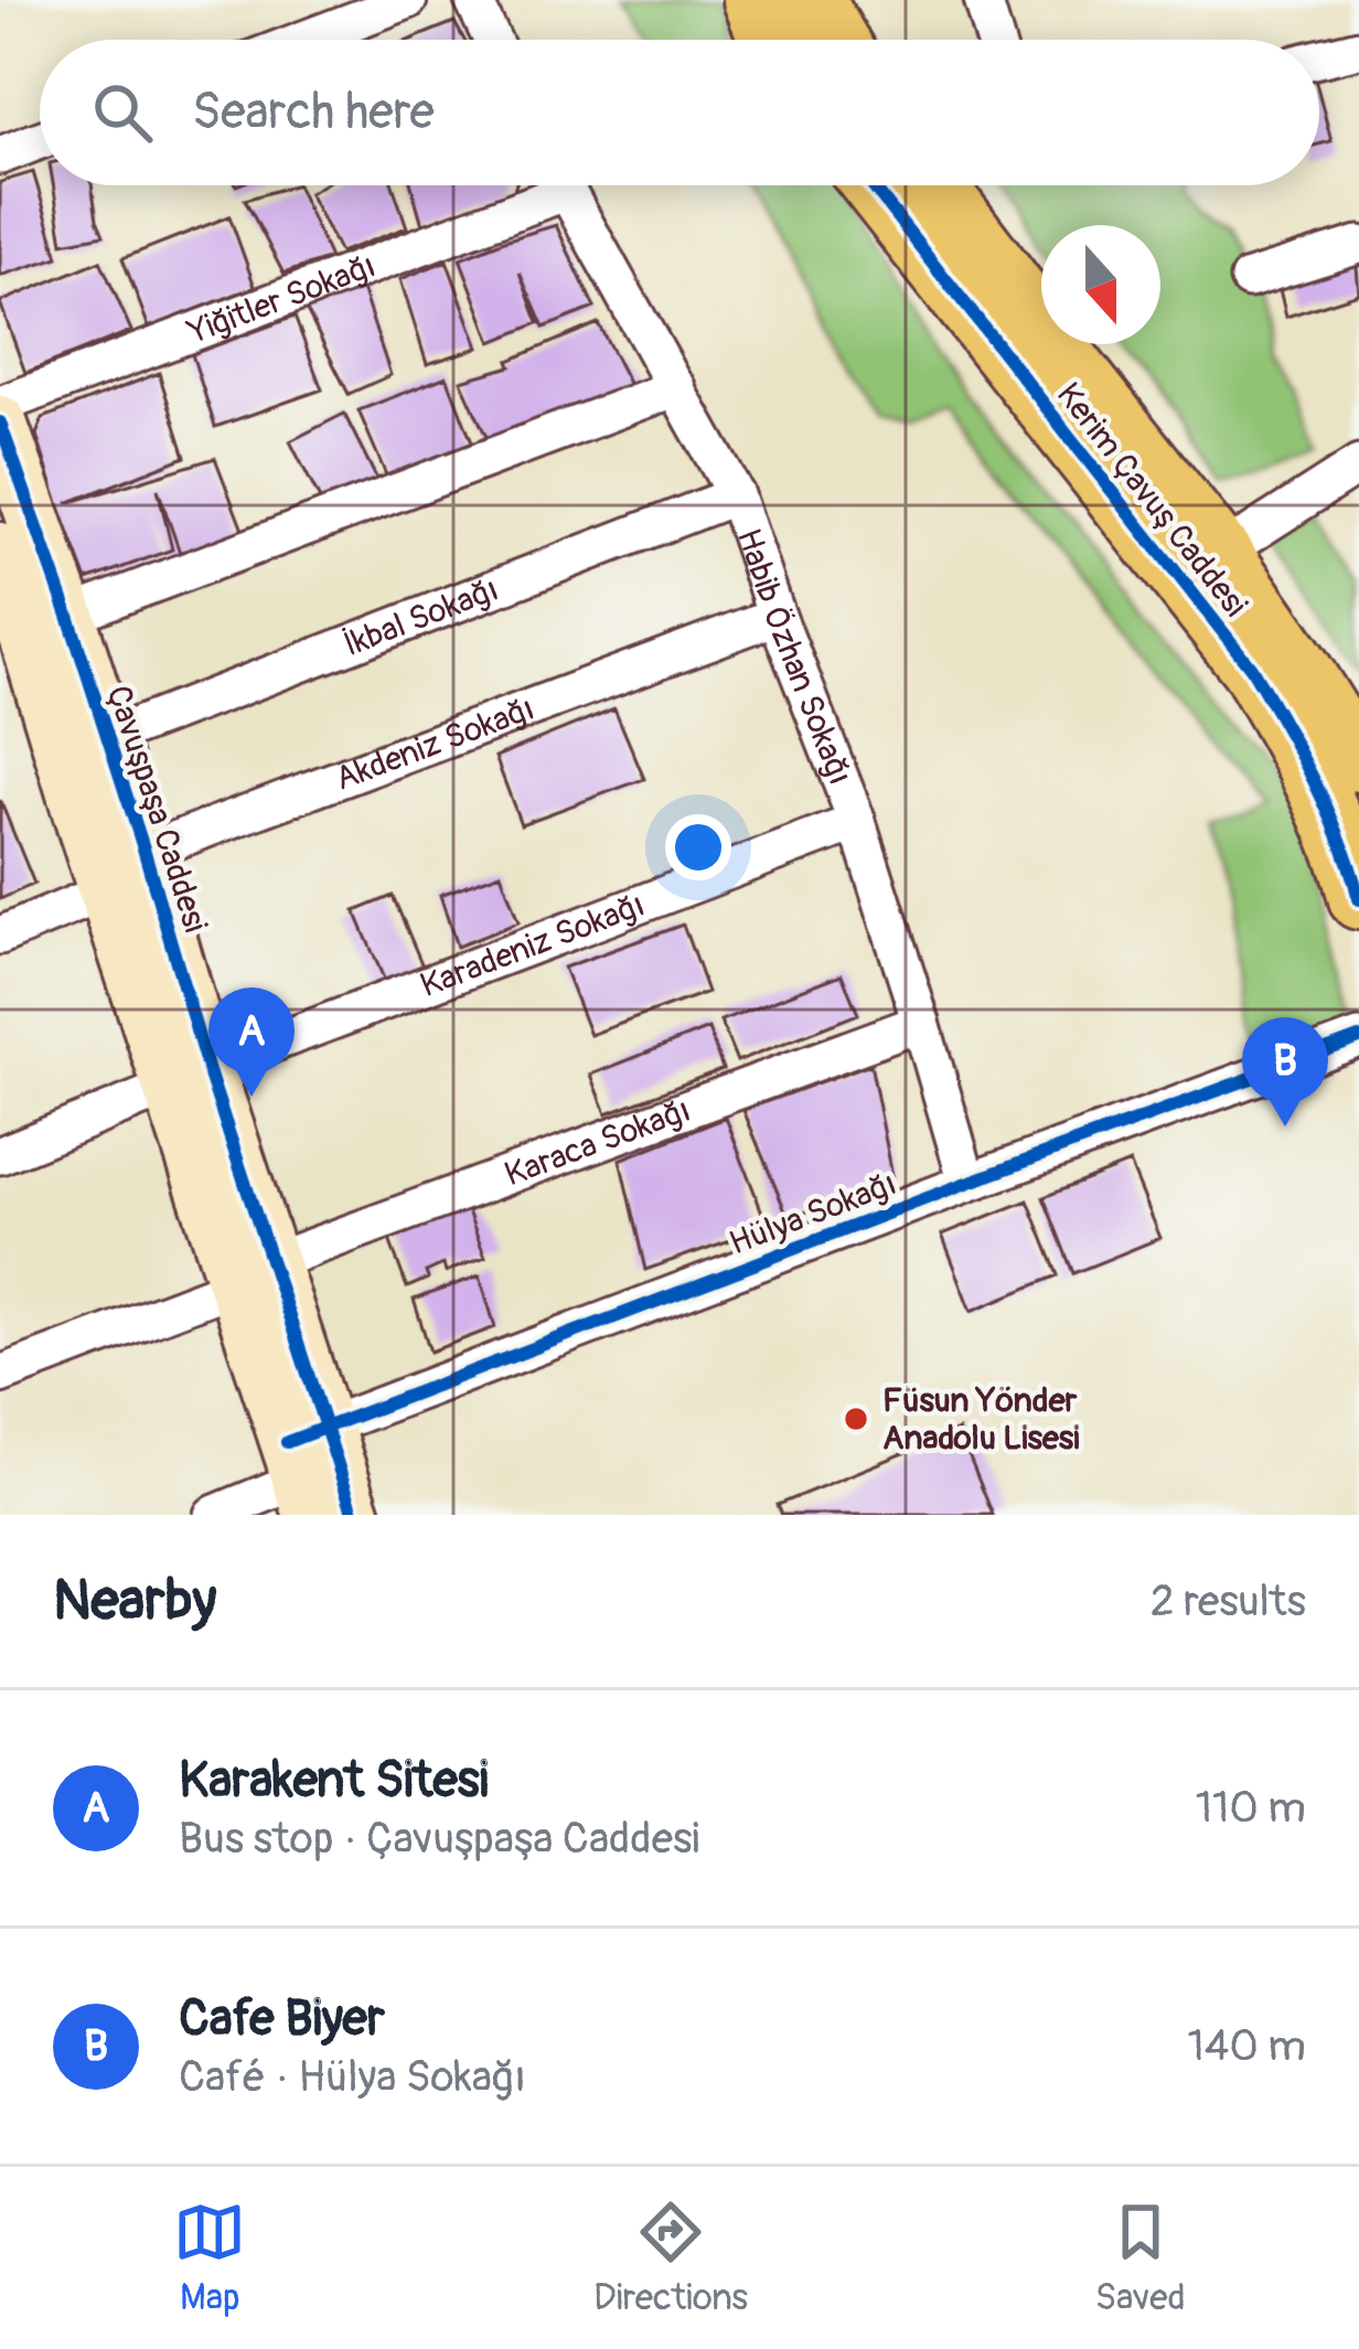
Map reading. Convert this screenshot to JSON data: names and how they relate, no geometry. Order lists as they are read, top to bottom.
{
  "streets": {
    "main road": ["Kerim Çavuş Caddesi"],
    "street": [
      "Yiğitler Sokağı",
      "İkbal Sokağı",
      "Habib Özhan Sokağı",
      "Akdeniz Sokağı",
      "Çavuşpaşa Caddesi",
      "Karadeniz Sokağı",
      "Karaca Sokağı",
      "Hülya Sokağı"
    ]
  },
  "crossings": [
    ["İkbal Sokağı", "Habib Özhan Sokağı"],
    ["İkbal Sokağı", "Çavuşpaşa Caddesi"],
    ["Habib Özhan Sokağı", "Akdeniz Sokağı"],
    ["Habib Özhan Sokağı", "Karadeniz Sokağı"],
    ["Habib Özhan Sokağı", "Karaca Sokağı"],
    ["Habib Özhan Sokağı", "Hülya Sokağı"],
    ["Akdeniz Sokağı", "Çavuşpaşa Caddesi"],
    ["Çavuşpaşa Caddesi", "Karadeniz Sokağı"],
    ["Çavuşpaşa Caddesi", "Karaca Sokağı"],
    ["Çavuşpaşa Caddesi", "Hülya Sokağı"]
  ],
  "places": ["Füsun Yönder Anadolu Lisesi"],
  "north": "bottom",
  "page": {
    "search": "Search here",
    "pins": ["A", "B"],
    "heading": ["Nearby", "2 results"],
    "list": [
      {
        "mark": "A",
        "name": "Karakent Sitesi",
        "note": "Bus stop · Çavuşpaşa Caddesi",
        "value": "110 m"
      },
      {
        "mark": "B",
        "name": "Cafe Biyer",
        "note": "Café · Hülya Sokağı",
        "value": "140 m"
      }
    ],
    "nav": ["Map", "Directions", "Saved"]
  }
}
